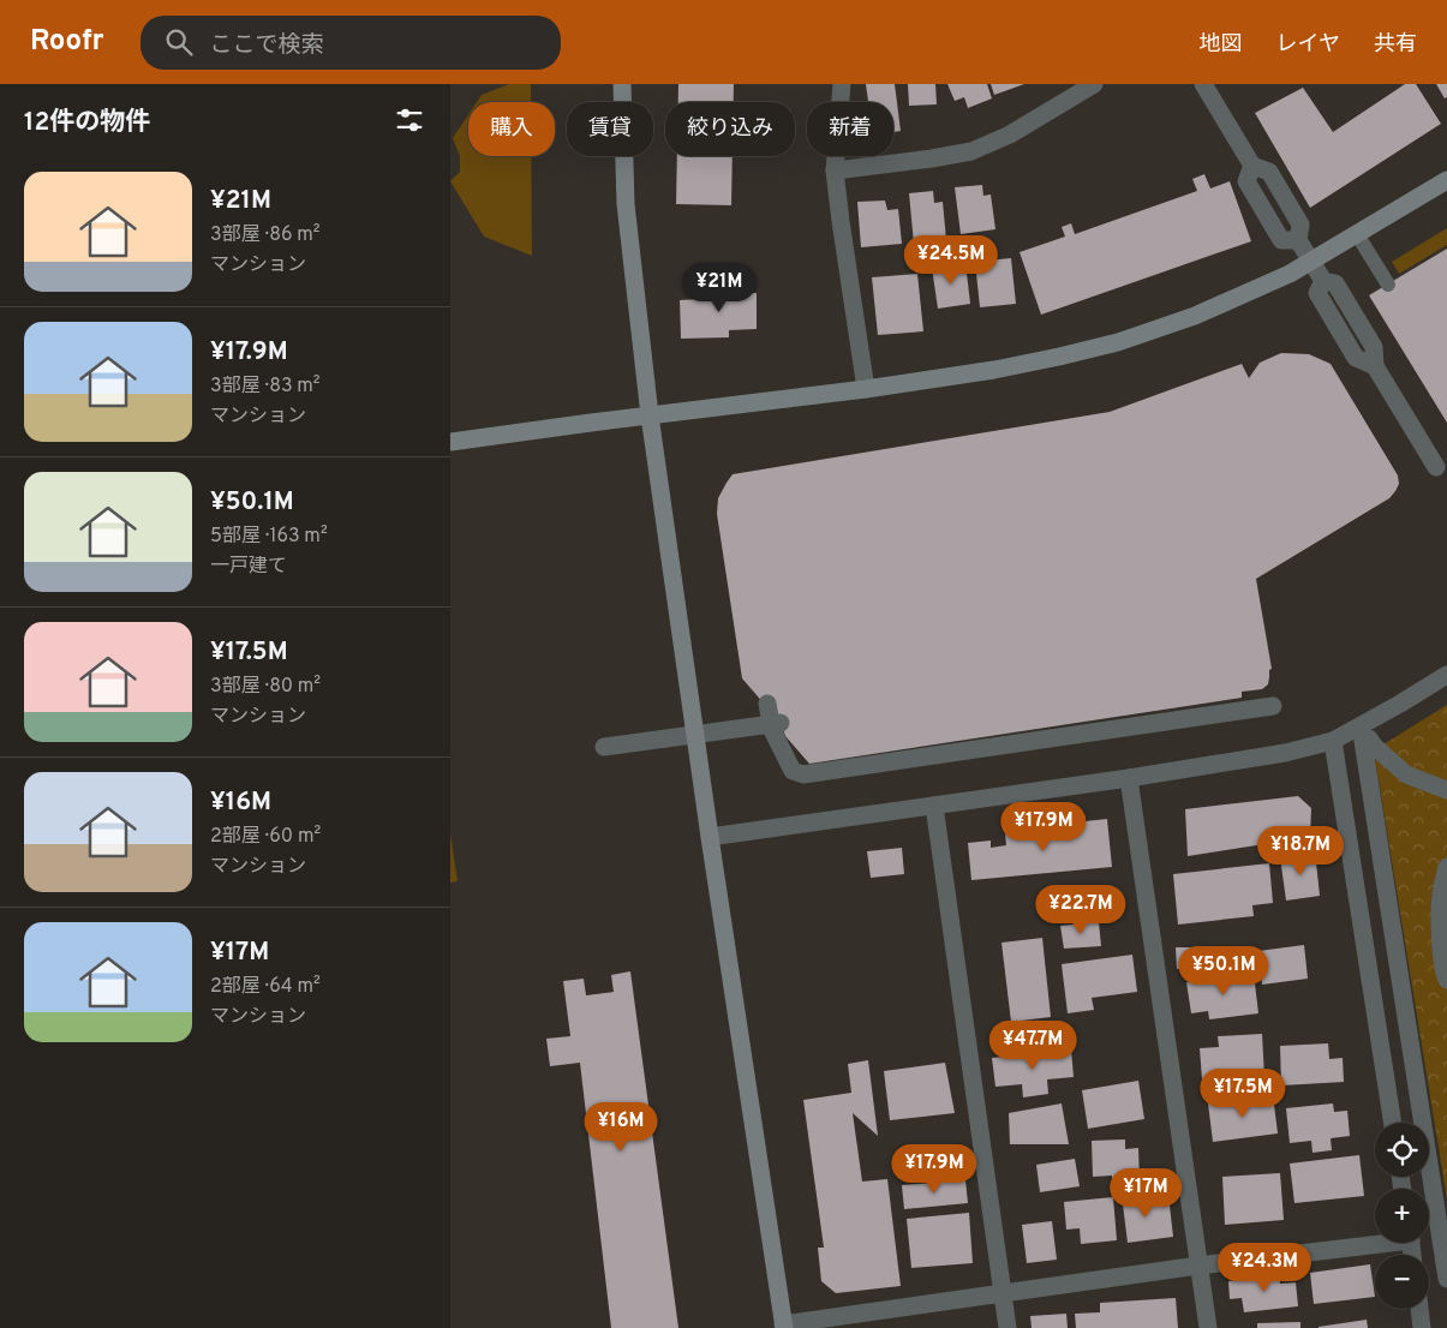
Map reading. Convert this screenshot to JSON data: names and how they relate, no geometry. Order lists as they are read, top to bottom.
{
  "page": {
    "header": "Roofr",
    "search": "ここで検索",
    "nav": ["地図", "レイヤ", "共有"],
    "heading": "12件の物件",
    "chip": [
      "購入",
      "賃貸",
      "絞り込み",
      "新着"
    ],
    "list": [
      {
        "name": "¥21M",
        "note": "3部屋 · 86 m² · マンション"
      },
      {
        "name": "¥17.9M",
        "note": "3部屋 · 83 m² · マンション"
      },
      {
        "name": "¥50.1M",
        "note": "5部屋 · 163 m² · 一戸建て"
      },
      {
        "name": "¥17.5M",
        "note": "3部屋 · 80 m² · マンション"
      },
      {
        "name": "¥16M",
        "note": "2部屋 · 60 m² · マンション"
      },
      {
        "name": "¥17M",
        "note": "2部屋 · 64 m² · マンション"
      }
    ],
    "price": [
      "¥24.5M",
      "¥21M",
      "¥17.9M",
      "¥18.7M",
      "¥22.7M",
      "¥50.1M",
      "¥47.7M",
      "¥17.5M",
      "¥16M",
      "¥17.9M",
      "¥17M",
      "¥24.3M"
    ],
    "map_buttons": ["+", "−"]
  }
}
